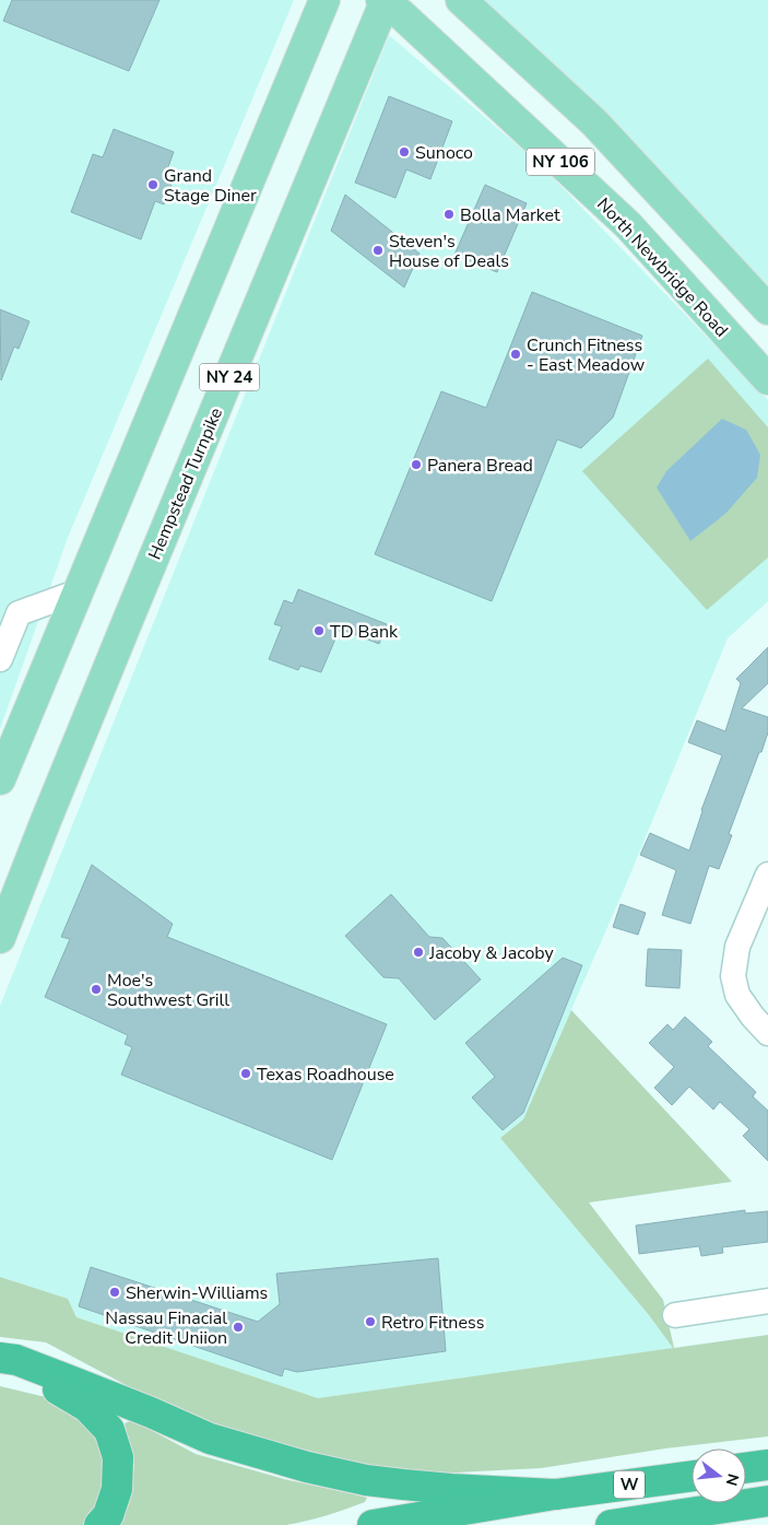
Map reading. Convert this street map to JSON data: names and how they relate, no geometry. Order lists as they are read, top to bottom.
{
  "streets": {
    "highway": ["W"],
    "main road": [
      "NY 106",
      "North Newbridge Road",
      "NY 24",
      "Hempstead Turnpike"
    ]
  },
  "crossings": [
    ["North Newbridge Road", "Hempstead Turnpike"]
  ],
  "places": [
    "Sunoco",
    "Grand Stage Diner",
    "Bolla Market",
    "Steven's House of Deals",
    "Crunch Fitness - East Meadow",
    "Panera Bread",
    "TD Bank",
    "Jacoby & Jacoby",
    "Moe's Southwest Grill",
    "Texas Roadhouse",
    "Sherwin-Williams",
    "Retro Fitness",
    "Nassau Finacial Credit Uniion"
  ],
  "north": "right"
}
